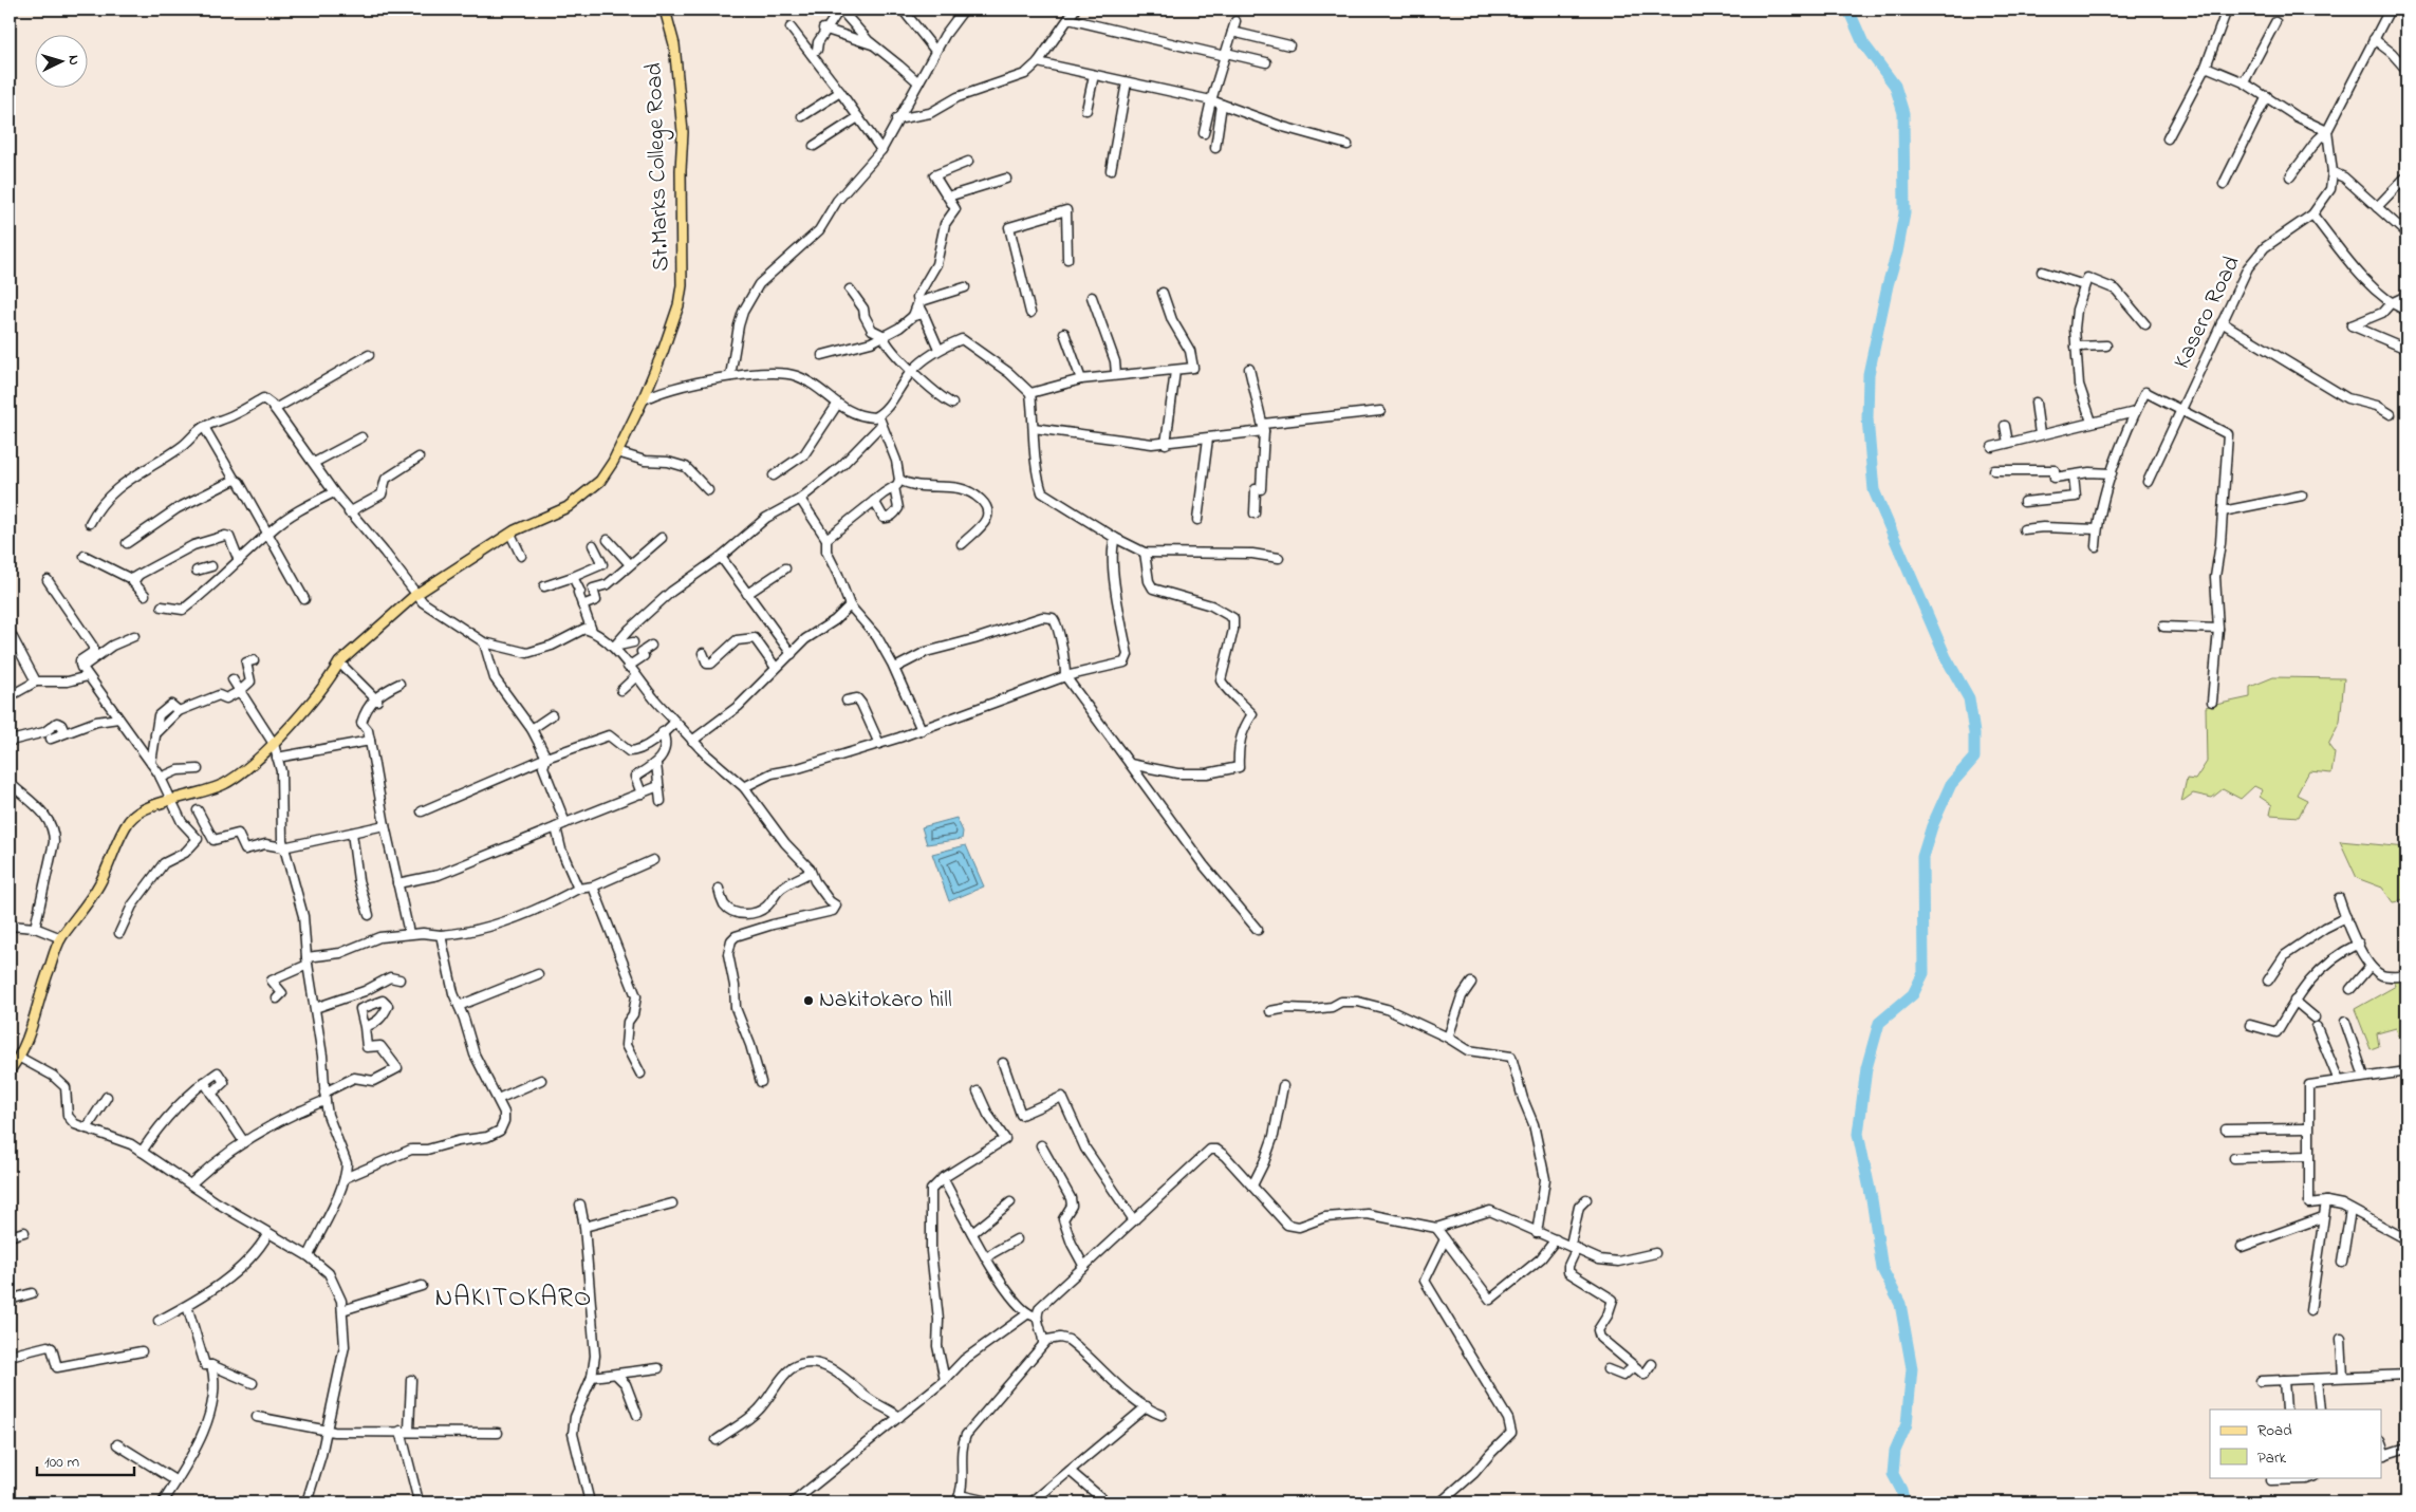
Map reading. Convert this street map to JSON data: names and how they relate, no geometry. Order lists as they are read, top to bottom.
{
  "streets": {
    "main road": ["St.Marks College Road"],
    "street": ["Kasero Road"]
  },
  "districts": ["NAKITOKARO"],
  "places": ["Nakitokaro hill"],
  "legend": ["Road", "Park"],
  "scale_bar": "100 m",
  "north": "right"
}
